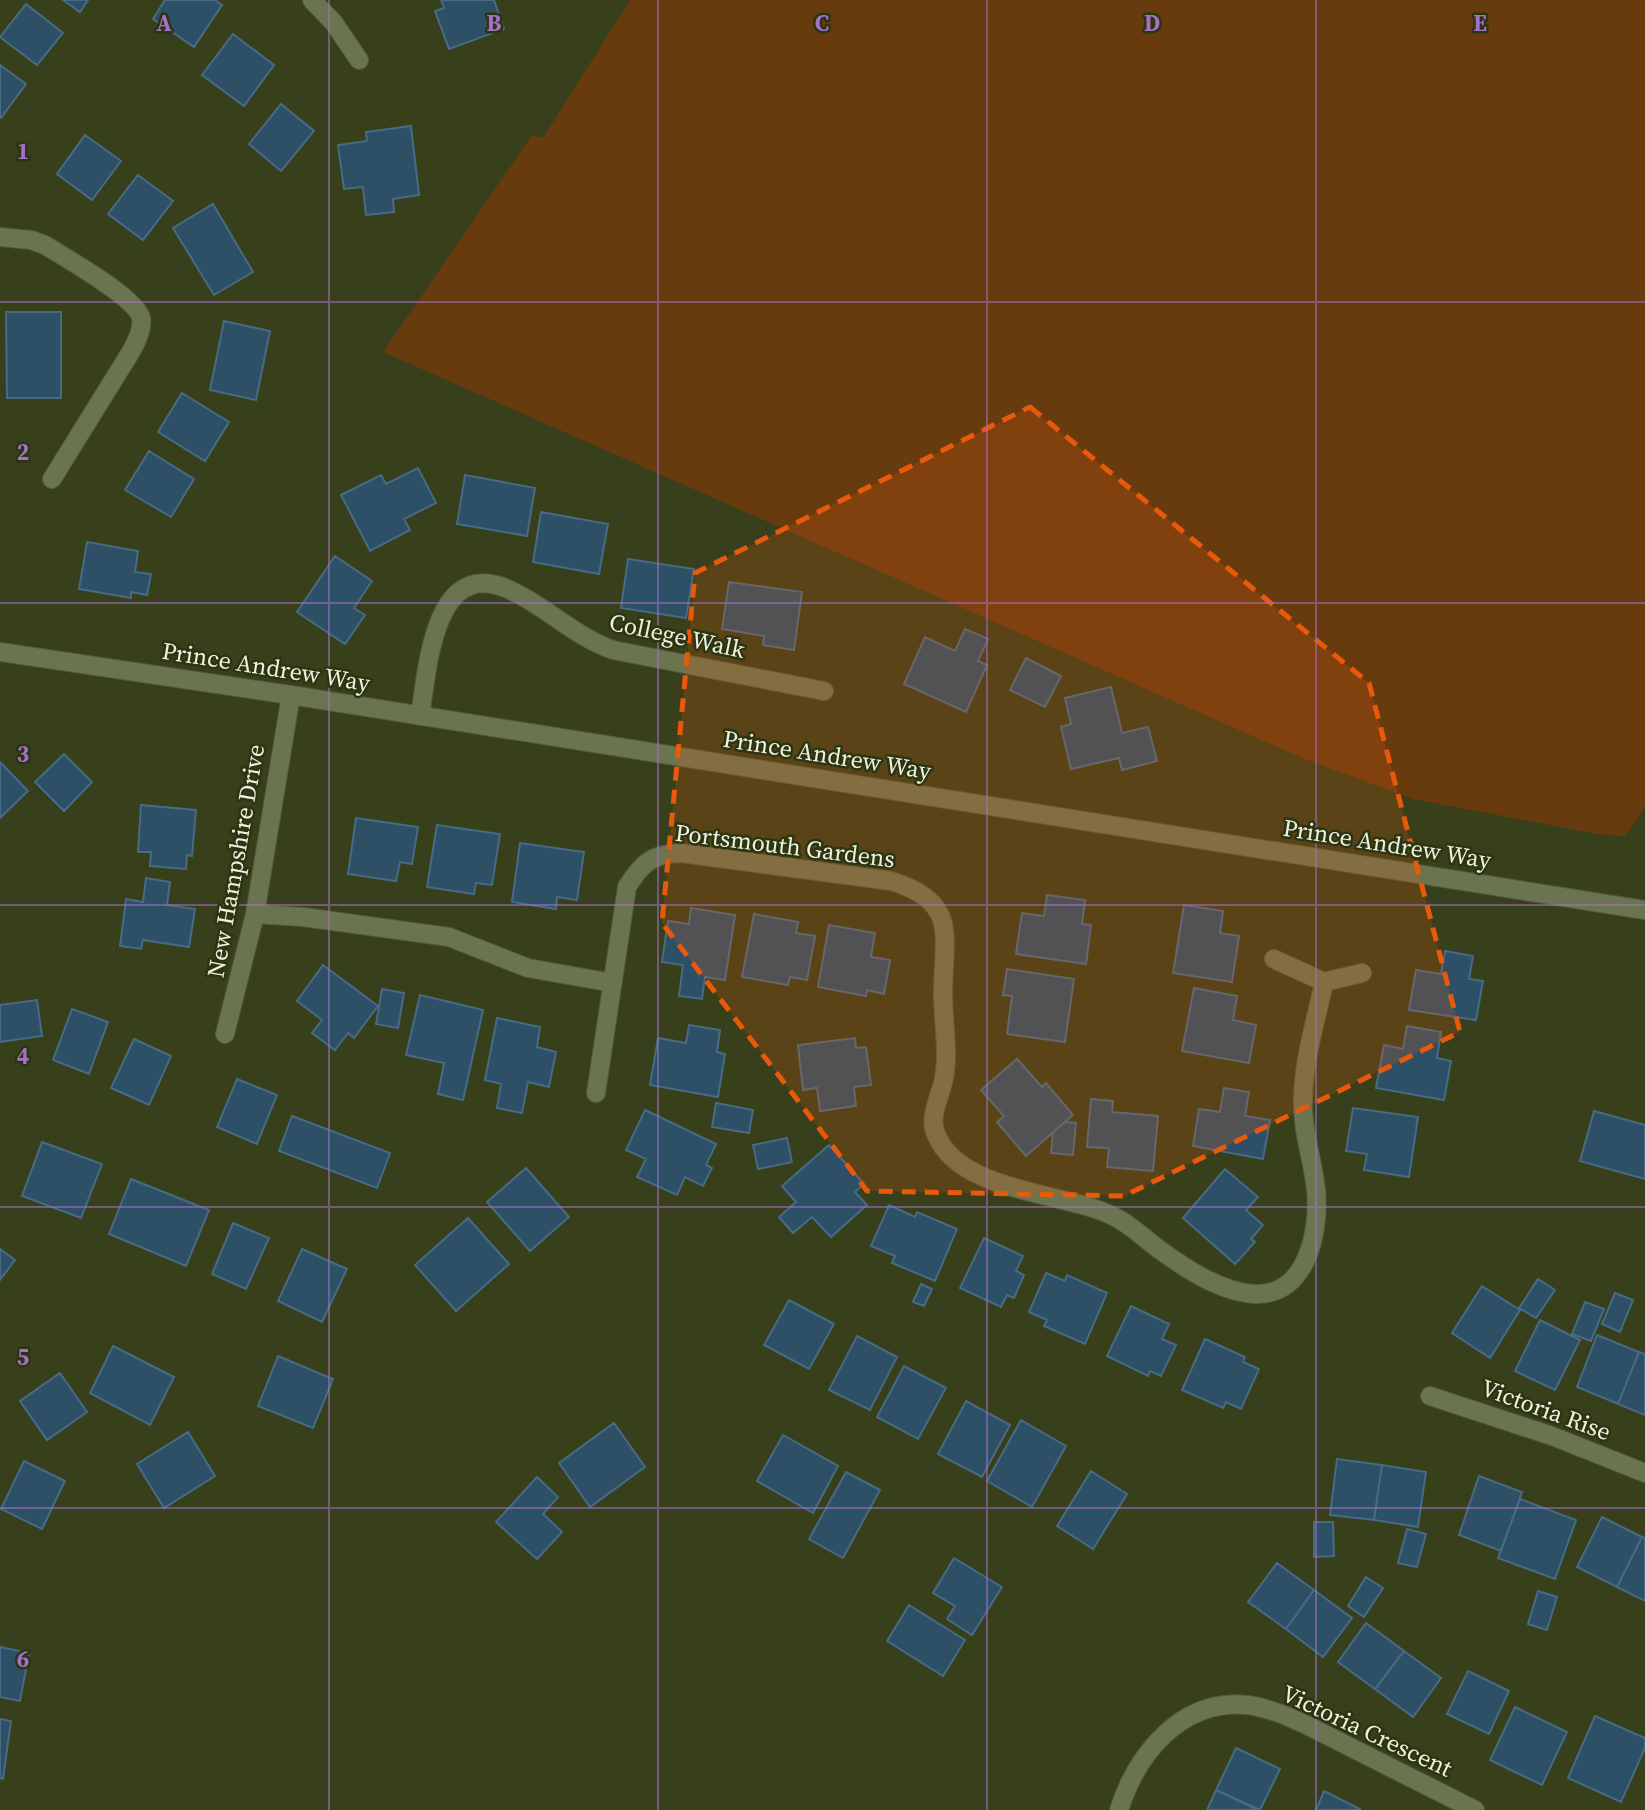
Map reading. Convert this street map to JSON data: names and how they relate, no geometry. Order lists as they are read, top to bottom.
{
  "streets": {
    "street": [
      "College Walk",
      "Prince Andrew Way",
      "Portsmouth Gardens",
      "New Hampshire Drive",
      "Victoria Rise",
      "Victoria Crescent"
    ]
  },
  "crossings": [
    ["College Walk", "Prince Andrew Way"],
    ["Prince Andrew Way", "New Hampshire Drive"]
  ],
  "grid": {
    "columns": [
      "A",
      "B",
      "C",
      "D",
      "E"
    ],
    "rows": [
      "1",
      "2",
      "3",
      "4",
      "5",
      "6"
    ]
  }
}
